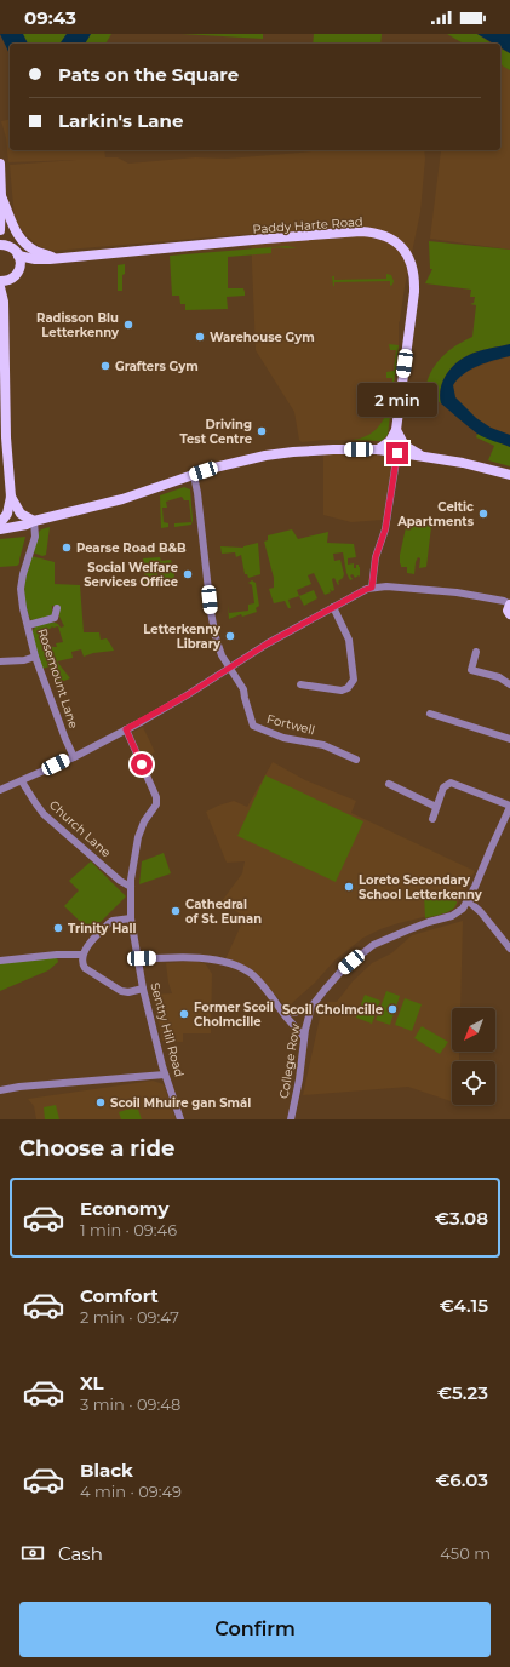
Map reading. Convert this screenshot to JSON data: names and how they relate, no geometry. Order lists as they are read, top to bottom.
{
  "streets": {
    "main road": ["Paddy Harte Road"],
    "street": [
      "Rosemount Lane",
      "Fortwell",
      "Church Lane",
      "Sentry Hill Road",
      "College Row"
    ]
  },
  "crossings": [
    ["Church Lane", "Sentry Hill Road"]
  ],
  "places": [
    "Radisson Blu Letterkenny",
    "Warehouse Gym",
    "Grafters Gym",
    "Driving Test Centre",
    "Celtic Apartments",
    "Pearse Road B&B",
    "Social Welfare Services Office",
    "Letterkenny Library",
    "Loreto Secondary School Letterkenny",
    "Cathedral of St. Eunan",
    "Trinity Hall",
    "Scoil Cholmcille",
    "Former Scoil Cholmcille",
    "Scoil Mhuire gan Smál"
  ],
  "north": "bottom left",
  "page": {
    "status": "09:43",
    "banner": ["Pats on the Square", "Larkin's Lane"],
    "bubble": "2 min",
    "heading": "Choose a ride",
    "list": [
      {
        "name": "Economy",
        "note": "1 min · 09:46",
        "value": "€3.08"
      },
      {
        "name": "Comfort",
        "note": "2 min · 09:47",
        "value": "€4.15"
      },
      {
        "name": "XL",
        "note": "3 min · 09:48",
        "value": "€5.23"
      },
      {
        "name": "Black",
        "note": "4 min · 09:49",
        "value": "€6.03"
      }
    ],
    "pay": ["Cash", "450 m"],
    "buttons": "Confirm"
  }
}
